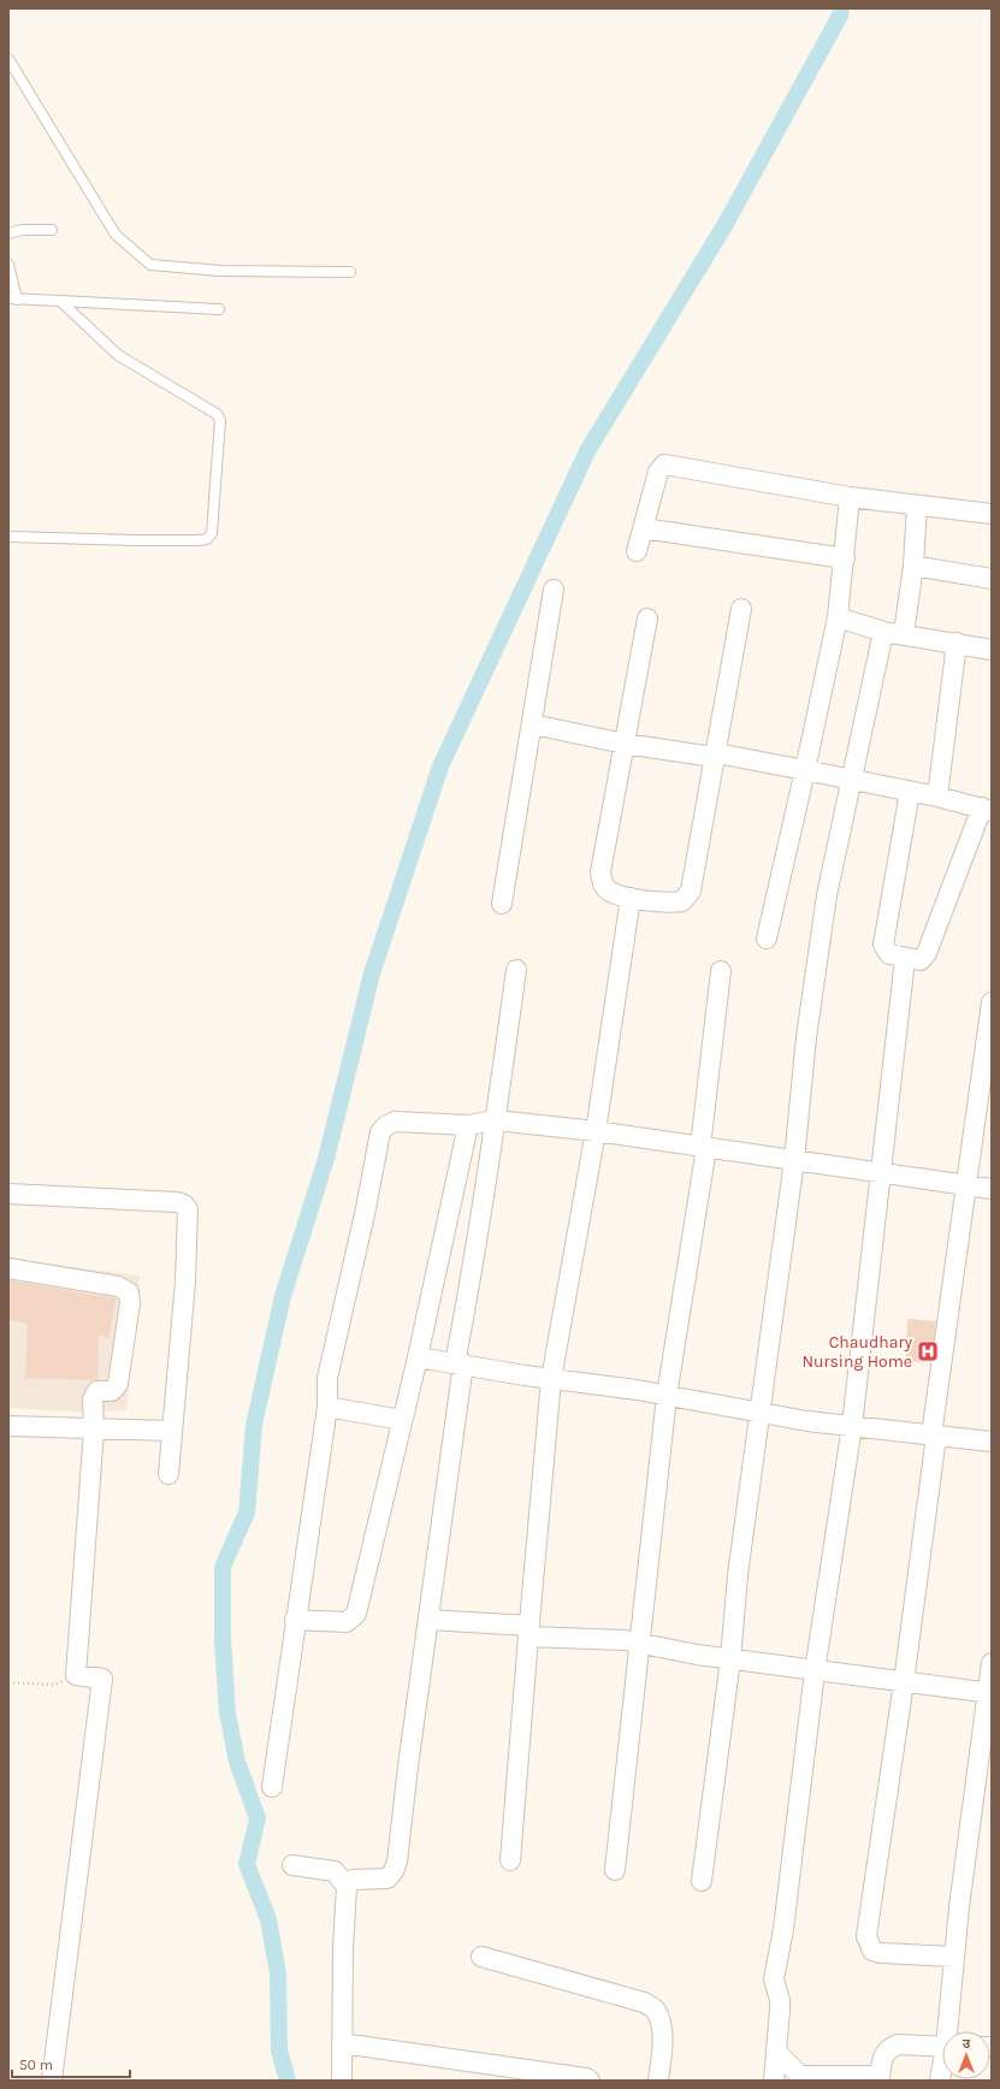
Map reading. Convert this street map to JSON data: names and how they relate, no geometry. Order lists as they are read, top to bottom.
{
  "places": {
    "hospital": ["Chaudhary Nursing Home"]
  },
  "scale_bar": "50 m",
  "north": "top"
}
